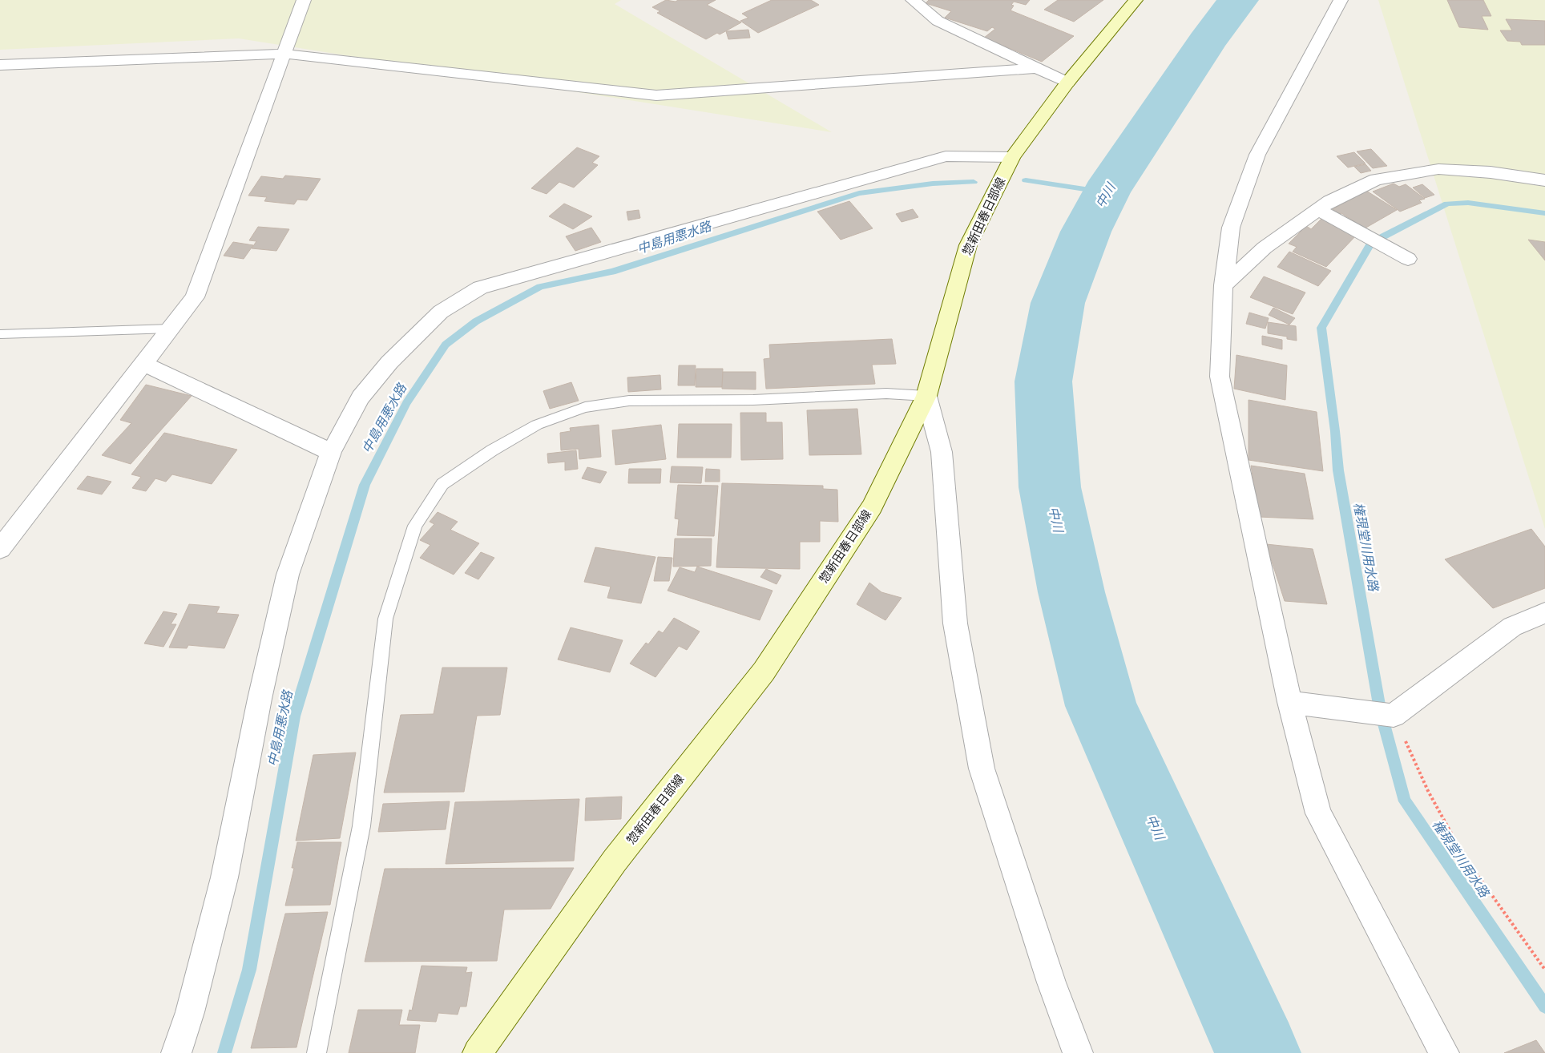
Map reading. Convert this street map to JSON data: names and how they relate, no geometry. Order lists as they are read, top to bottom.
{
  "streets": {
    "main road": ["惣新田春日部線"]
  },
  "water": ["中川", "中島用悪水路", "権現堂川用水路"]
}
